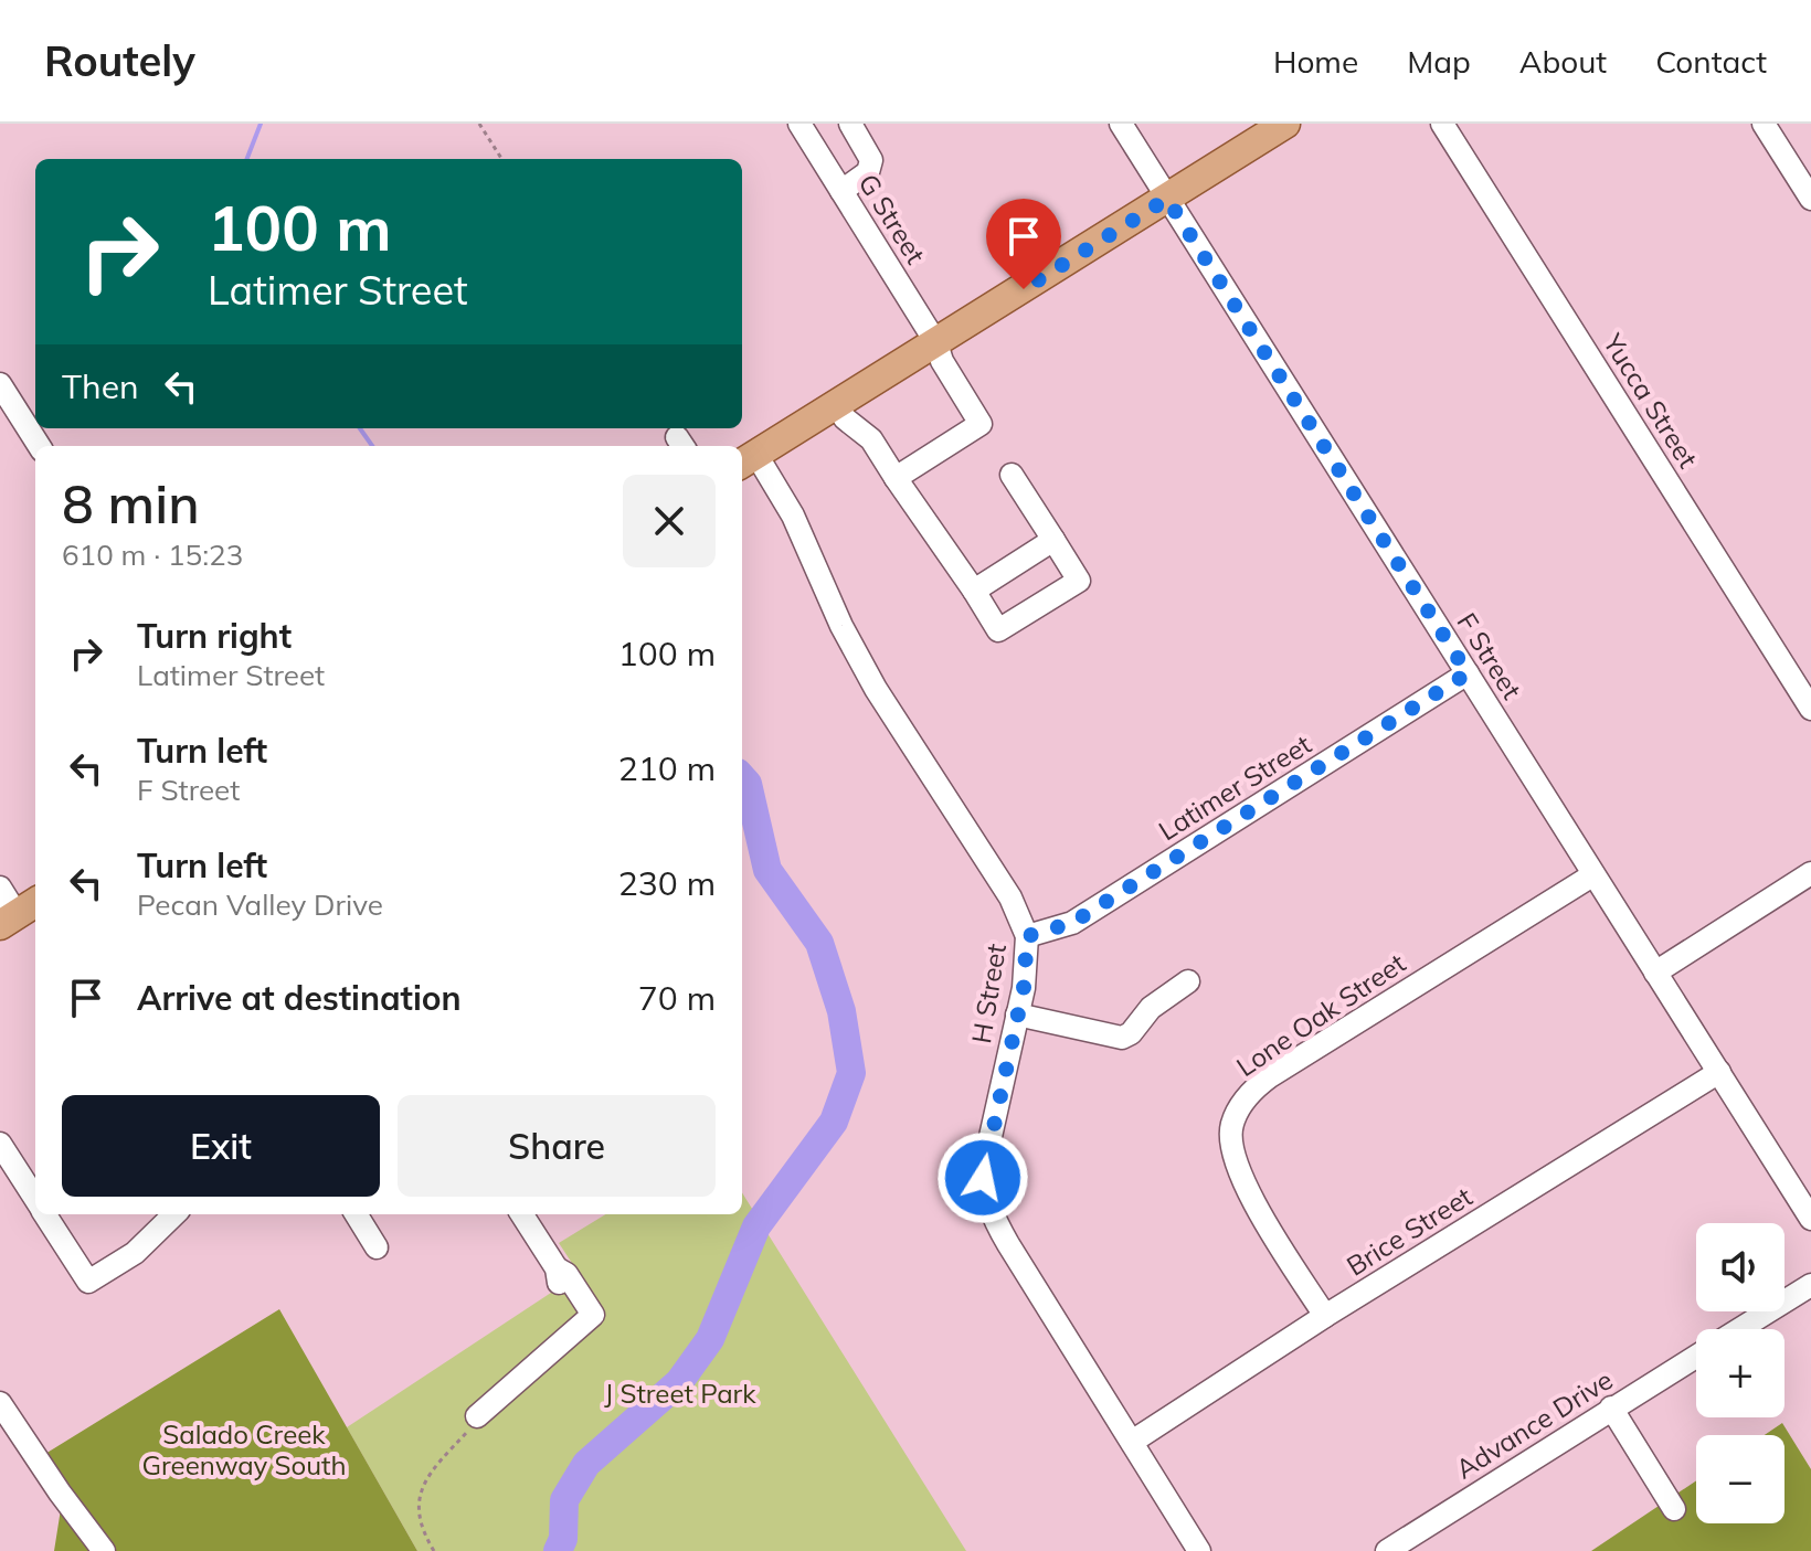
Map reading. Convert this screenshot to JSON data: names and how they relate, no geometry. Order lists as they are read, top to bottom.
{
  "streets": {
    "street": [
      "G Street",
      "Yucca Street",
      "F Street",
      "Latimer Street",
      "H Street",
      "Lone Oak Street",
      "Brice Street",
      "Advance Drive"
    ]
  },
  "crossings": [
    ["F Street", "Latimer Street"],
    ["F Street", "Lone Oak Street"],
    ["F Street", "Brice Street"],
    ["Latimer Street", "H Street"],
    ["H Street", "Brice Street"],
    ["Lone Oak Street", "Brice Street"]
  ],
  "parks": ["J Street Park", "Salado Creek Greenway South"],
  "page": {
    "header": "Routely",
    "nav": [
      "Home",
      "Map",
      "About",
      "Contact"
    ],
    "turn": ["100 m", "Latimer Street"],
    "then": "Then",
    "heading": ["8 min", "610 m · 15:23"],
    "list": [
      {
        "name": "Turn right",
        "note": "Latimer Street",
        "value": "100 m"
      },
      {
        "name": "Turn left",
        "note": "F Street",
        "value": "210 m"
      },
      {
        "name": "Turn left",
        "note": "Pecan Valley Drive",
        "value": "230 m"
      },
      {
        "name": "Arrive at destination",
        "value": "70 m"
      }
    ],
    "buttons": ["Exit", "Share"],
    "map_buttons": ["+", "−"]
  }
}
